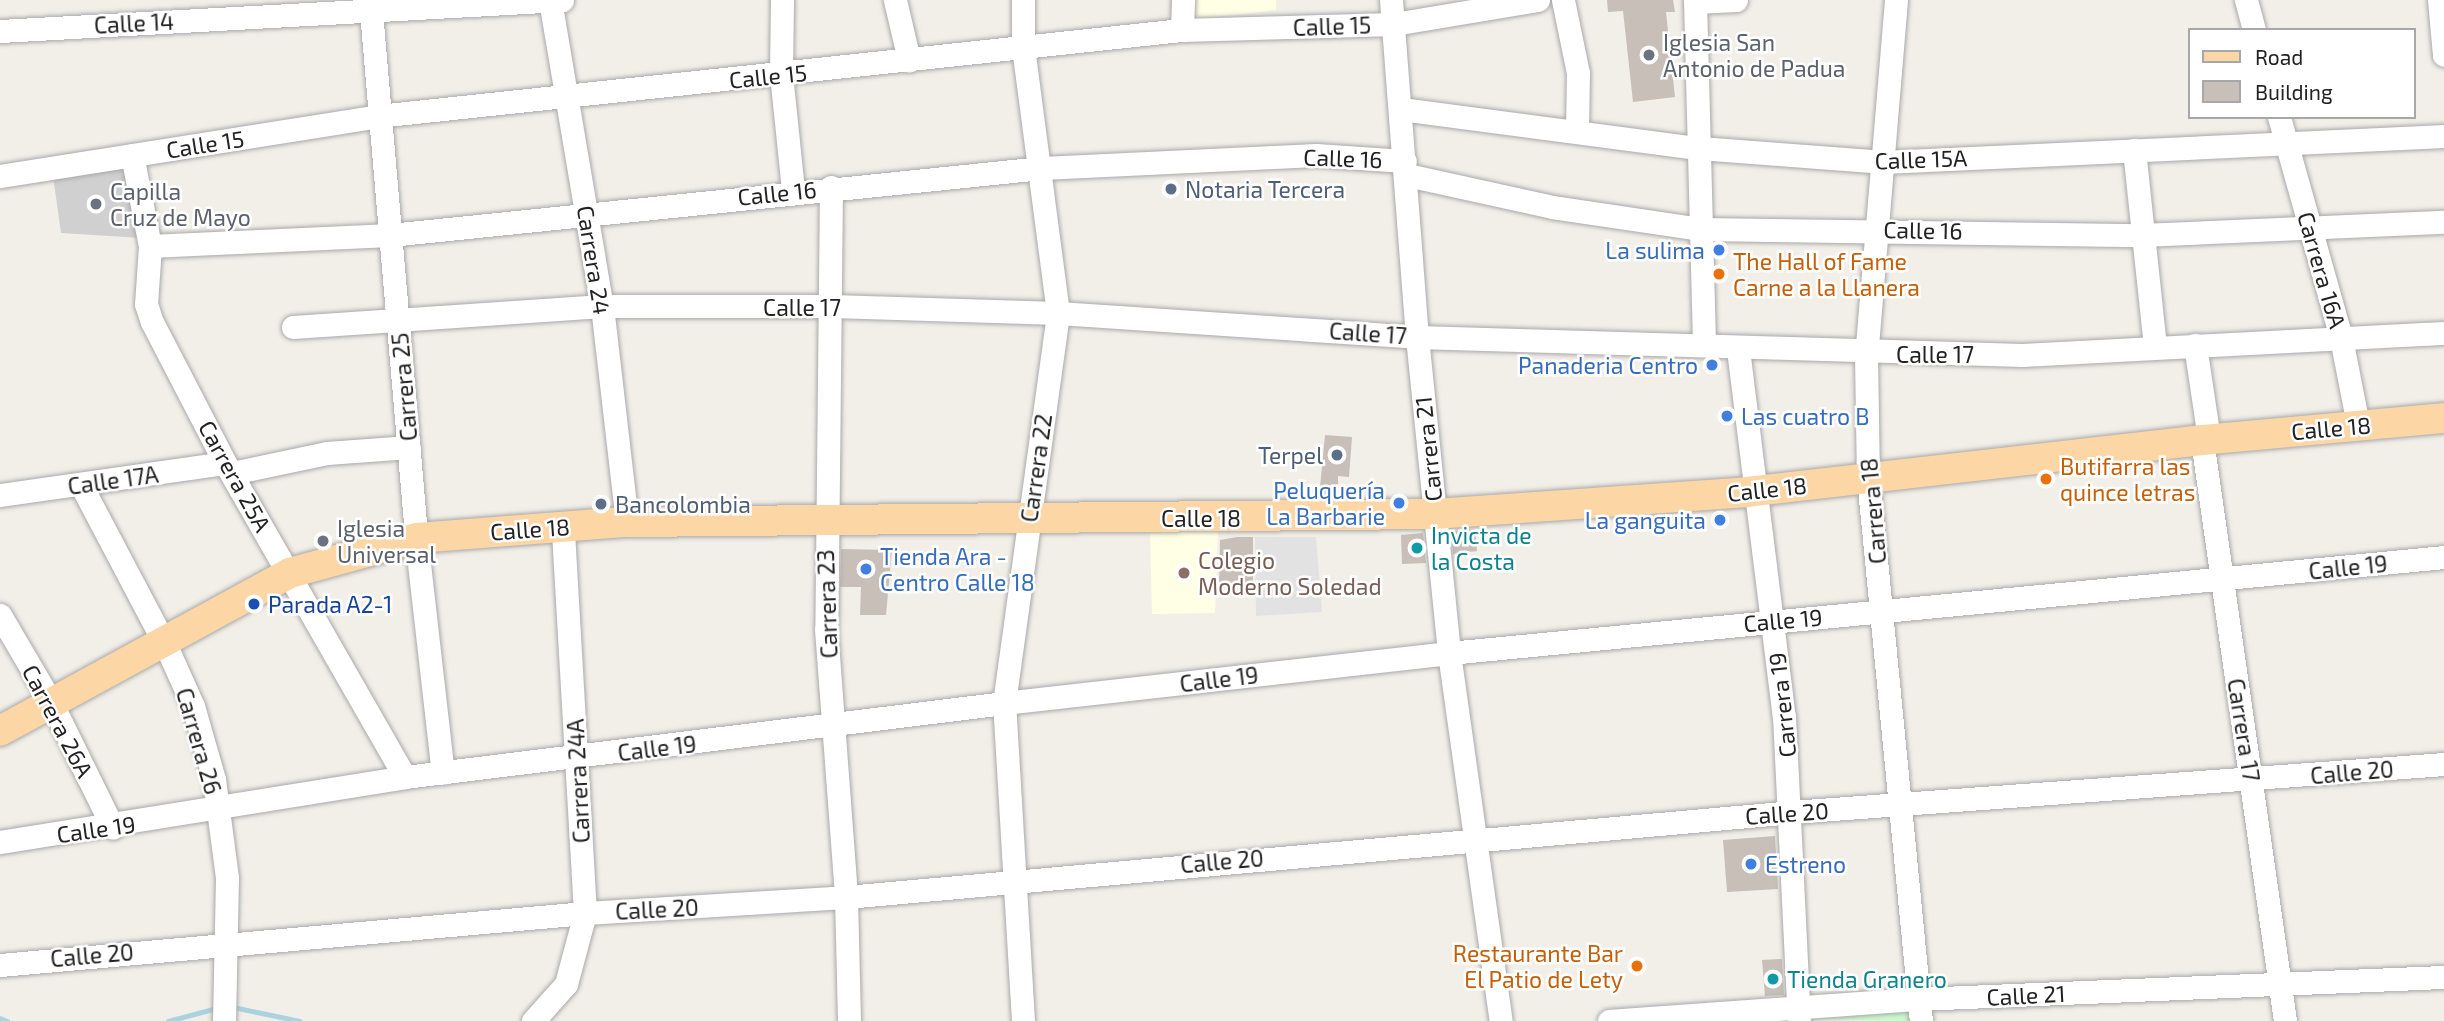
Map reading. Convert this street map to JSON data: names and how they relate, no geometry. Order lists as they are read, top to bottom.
{
  "streets": {
    "main road": ["Calle 18"],
    "street": [
      "Calle 14",
      "Calle 15",
      "Calle 16",
      "Calle 15A",
      "Carrera 24",
      "Carrera 16A",
      "Calle 17",
      "Carrera 25",
      "Carrera 21",
      "Carrera 22",
      "Carrera 25A",
      "Calle 17A",
      "Carrera 18",
      "Calle 19",
      "Carrera 23",
      "Carrera 19",
      "Carrera 26A",
      "Carrera 17",
      "Carrera 26",
      "Calle 20",
      "Carrera 24A",
      "Calle 21"
    ]
  },
  "crossings": [
    ["Calle 14", "Carrera 24"],
    ["Calle 14", "Carrera 25"],
    ["Calle 15", "Carrera 24"],
    ["Calle 15", "Carrera 25"],
    ["Calle 15", "Carrera 21"],
    ["Calle 15", "Carrera 22"],
    ["Calle 15", "Carrera 25A"],
    ["Calle 16", "Carrera 24"],
    ["Calle 16", "Carrera 16A"],
    ["Calle 16", "Carrera 25"],
    ["Calle 16", "Carrera 21"],
    ["Calle 16", "Carrera 22"],
    ["Calle 16", "Carrera 25A"],
    ["Calle 16", "Carrera 18"],
    ["Calle 16", "Carrera 23"],
    ["Calle 15A", "Carrera 16A"],
    ["Calle 15A", "Carrera 21"],
    ["Calle 15A", "Carrera 18"],
    ["Carrera 24", "Calle 17"],
    ["Carrera 24", "Calle 18"],
    ["Carrera 16A", "Calle 17"],
    ["Carrera 16A", "Calle 18"],
    ["Calle 17", "Carrera 25"],
    ["Calle 17", "Carrera 21"],
    ["Calle 17", "Carrera 22"],
    ["Calle 17", "Carrera 18"],
    ["Calle 17", "Carrera 23"],
    ["Calle 17", "Carrera 19"],
    ["Calle 17", "Carrera 17"],
    ["Carrera 25", "Calle 18"],
    ["Carrera 25", "Calle 17A"],
    ["Carrera 25", "Calle 19"],
    ["Calle 18", "Carrera 21"],
    ["Calle 18", "Carrera 22"],
    ["Calle 18", "Carrera 25A"],
    ["Calle 18", "Carrera 18"],
    ["Calle 18", "Carrera 23"],
    ["Calle 18", "Carrera 19"],
    ["Calle 18", "Carrera 26A"],
    ["Calle 18", "Carrera 17"],
    ["Calle 18", "Carrera 26"],
    ["Calle 18", "Carrera 24A"],
    ["Carrera 21", "Calle 19"],
    ["Carrera 21", "Calle 20"],
    ["Carrera 22", "Calle 19"],
    ["Carrera 22", "Calle 20"],
    ["Carrera 25A", "Calle 17A"],
    ["Carrera 25A", "Calle 19"],
    ["Calle 17A", "Carrera 26"],
    ["Carrera 18", "Calle 19"],
    ["Carrera 18", "Calle 20"],
    ["Carrera 18", "Calle 21"],
    ["Calle 19", "Carrera 23"],
    ["Calle 19", "Carrera 19"],
    ["Calle 19", "Carrera 26A"],
    ["Calle 19", "Carrera 17"],
    ["Calle 19", "Carrera 26"],
    ["Calle 19", "Carrera 24A"],
    ["Carrera 23", "Calle 20"],
    ["Carrera 19", "Calle 20"],
    ["Carrera 19", "Calle 21"],
    ["Carrera 17", "Calle 20"],
    ["Carrera 17", "Calle 21"],
    ["Carrera 26", "Calle 20"],
    ["Calle 20", "Carrera 24A"]
  ],
  "places": [
    "Iglesia San Antonio de Padua",
    "Notaria Tercera",
    "Capilla Cruz de Mayo",
    "La sulima",
    "The Hall of Fame Carne a la Llanera",
    "Panaderia Centro",
    "Las cuatro B",
    "Terpel",
    "Butifarra las quince letras",
    "Peluquería La Barbarie",
    "Bancolombia",
    "La ganguita",
    "Iglesia Universal",
    "Invicta de la Costa",
    "Tienda Ara - Centro Calle 18",
    "Colegio Moderno Soledad",
    "Parada A2-1",
    "Estreno",
    "Restaurante Bar El Patio de Lety",
    "Tienda Granero"
  ],
  "legend": ["Road", "Building"]
}
